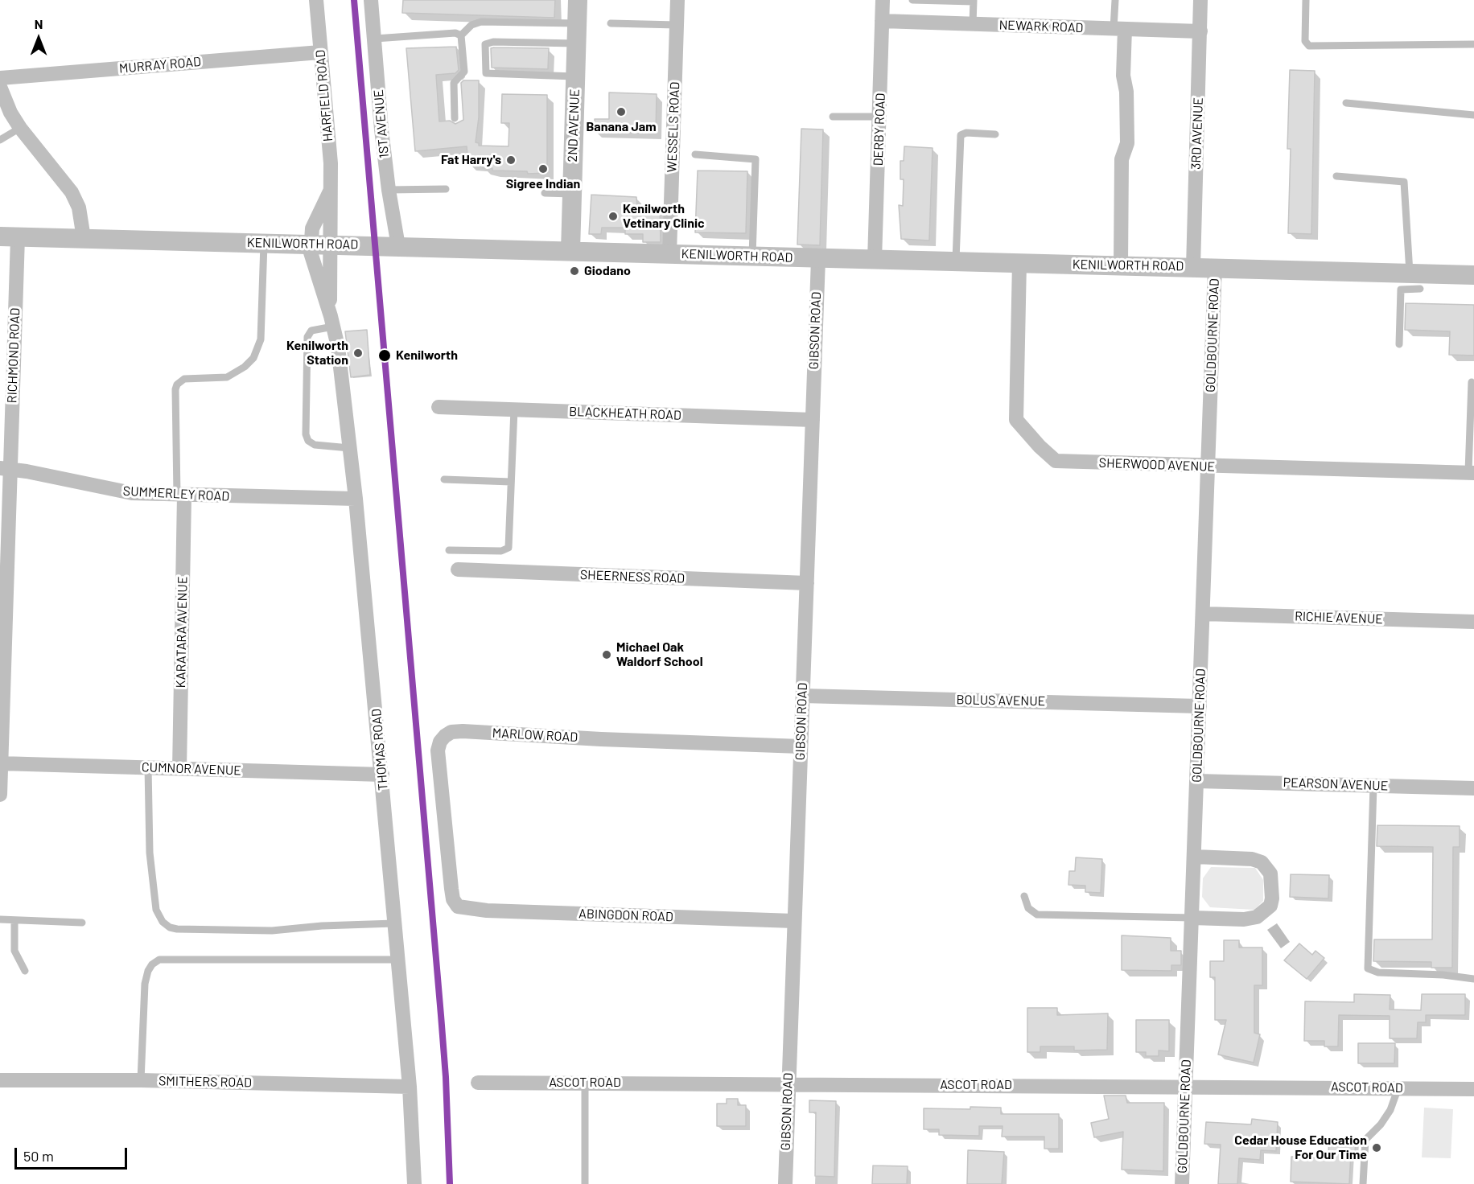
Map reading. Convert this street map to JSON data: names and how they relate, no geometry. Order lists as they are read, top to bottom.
{
  "streets": {
    "street": [
      "NEWARK ROAD",
      "MURRAY ROAD",
      "HARFIELD ROAD",
      "1ST AVENUE",
      "2ND AVENUE",
      "WESSELS ROAD",
      "DERBY ROAD",
      "3RD AVENUE",
      "KENILWORTH ROAD",
      "GIBSON ROAD",
      "GOLDBOURNE ROAD",
      "RICHMOND ROAD",
      "BLACKHEATH ROAD",
      "SHERWOOD AVENUE",
      "SUMMERLEY ROAD",
      "SHEERNESS ROAD",
      "RICHIE AVENUE",
      "KARATARA AVENUE",
      "BOLUS AVENUE",
      "MARLOW ROAD",
      "THOMAS ROAD",
      "CUMNOR AVENUE",
      "PEARSON AVENUE",
      "ABINGDON ROAD",
      "SMITHERS ROAD",
      "ASCOT ROAD"
    ]
  },
  "crossings": [
    ["NEWARK ROAD", "DERBY ROAD"],
    ["NEWARK ROAD", "3RD AVENUE"],
    ["MURRAY ROAD", "HARFIELD ROAD"],
    ["HARFIELD ROAD", "KENILWORTH ROAD"],
    ["HARFIELD ROAD", "THOMAS ROAD"],
    ["1ST AVENUE", "KENILWORTH ROAD"],
    ["2ND AVENUE", "KENILWORTH ROAD"],
    ["WESSELS ROAD", "KENILWORTH ROAD"],
    ["DERBY ROAD", "KENILWORTH ROAD"],
    ["3RD AVENUE", "KENILWORTH ROAD"],
    ["KENILWORTH ROAD", "GIBSON ROAD"],
    ["KENILWORTH ROAD", "GOLDBOURNE ROAD"],
    ["KENILWORTH ROAD", "RICHMOND ROAD"],
    ["KENILWORTH ROAD", "SHERWOOD AVENUE"],
    ["KENILWORTH ROAD", "THOMAS ROAD"],
    ["GIBSON ROAD", "BLACKHEATH ROAD"],
    ["GIBSON ROAD", "SHEERNESS ROAD"],
    ["GIBSON ROAD", "BOLUS AVENUE"],
    ["GIBSON ROAD", "MARLOW ROAD"],
    ["GIBSON ROAD", "ABINGDON ROAD"],
    ["GIBSON ROAD", "ASCOT ROAD"],
    ["GOLDBOURNE ROAD", "SHERWOOD AVENUE"],
    ["GOLDBOURNE ROAD", "RICHIE AVENUE"],
    ["GOLDBOURNE ROAD", "BOLUS AVENUE"],
    ["GOLDBOURNE ROAD", "PEARSON AVENUE"],
    ["GOLDBOURNE ROAD", "ASCOT ROAD"],
    ["RICHMOND ROAD", "SUMMERLEY ROAD"],
    ["RICHMOND ROAD", "CUMNOR AVENUE"],
    ["SUMMERLEY ROAD", "KARATARA AVENUE"],
    ["SUMMERLEY ROAD", "THOMAS ROAD"],
    ["KARATARA AVENUE", "CUMNOR AVENUE"],
    ["MARLOW ROAD", "ABINGDON ROAD"],
    ["THOMAS ROAD", "CUMNOR AVENUE"],
    ["THOMAS ROAD", "SMITHERS ROAD"]
  ],
  "places": [
    "Banana Jam",
    "Fat Harry's",
    "Sigree Indian",
    "Kenilworth Vetinary Clinic",
    "Giodano",
    "Kenilworth Station",
    "Kenilworth",
    "Michael Oak Waldorf School",
    "Cedar House Education For Our Time"
  ],
  "scale_bar": "50 m",
  "north": "top"
}
